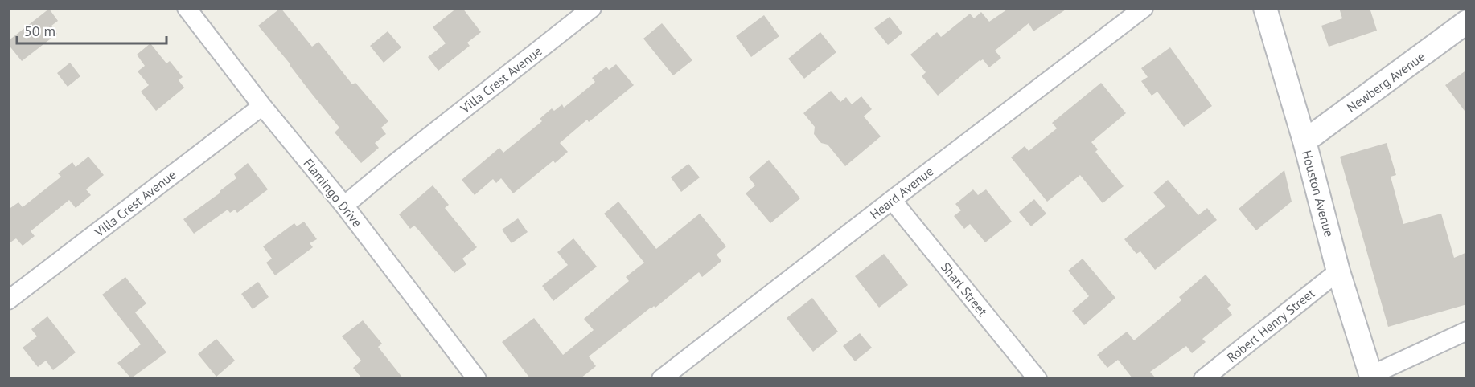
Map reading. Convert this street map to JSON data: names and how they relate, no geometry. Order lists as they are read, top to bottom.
{
  "streets": {
    "street": [
      "Villa Crest Avenue",
      "Newberg Avenue",
      "Flamingo Drive",
      "Heard Avenue",
      "Houston Avenue",
      "Sharl Street",
      "Robert Henry Street"
    ]
  },
  "crossings": [
    ["Villa Crest Avenue", "Flamingo Drive"],
    ["Newberg Avenue", "Houston Avenue"],
    ["Heard Avenue", "Sharl Street"],
    ["Houston Avenue", "Robert Henry Street"]
  ],
  "scale_bar": "50 m"
}
